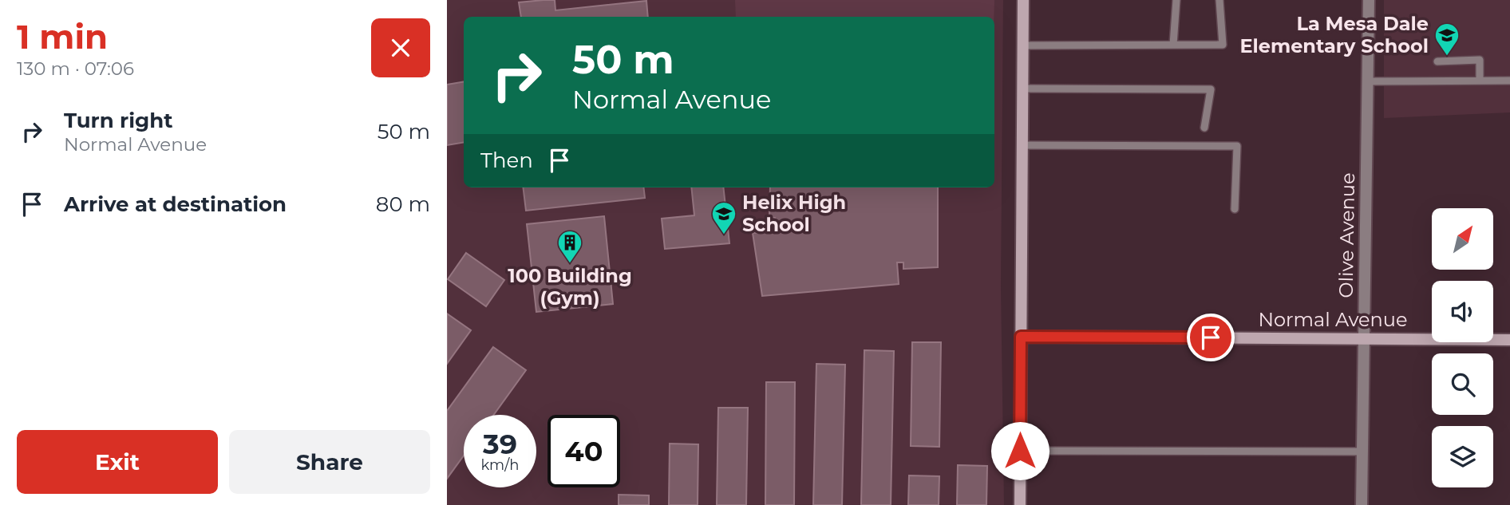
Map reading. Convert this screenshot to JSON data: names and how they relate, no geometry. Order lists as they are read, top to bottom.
{
  "streets": {
    "street": ["Olive Avenue", "Normal Avenue"]
  },
  "crossings": [
    ["Olive Avenue", "Normal Avenue"]
  ],
  "places": {
    "school or university": ["La Mesa Dale Elementary School", "Helix High School"],
    "building": ["100 Building (Gym)"]
  },
  "north": "top right",
  "page": {
    "heading": ["1 min", "130 m · 07:06"],
    "turn": ["50 m", "Normal Avenue"],
    "list": [
      {
        "name": "Turn right",
        "note": "Normal Avenue",
        "value": "50 m"
      },
      {
        "name": "Arrive at destination",
        "value": "80 m"
      }
    ],
    "then": "Then",
    "speed": "39 km/h",
    "limit": "40",
    "buttons": ["Exit", "Share"]
  }
}
